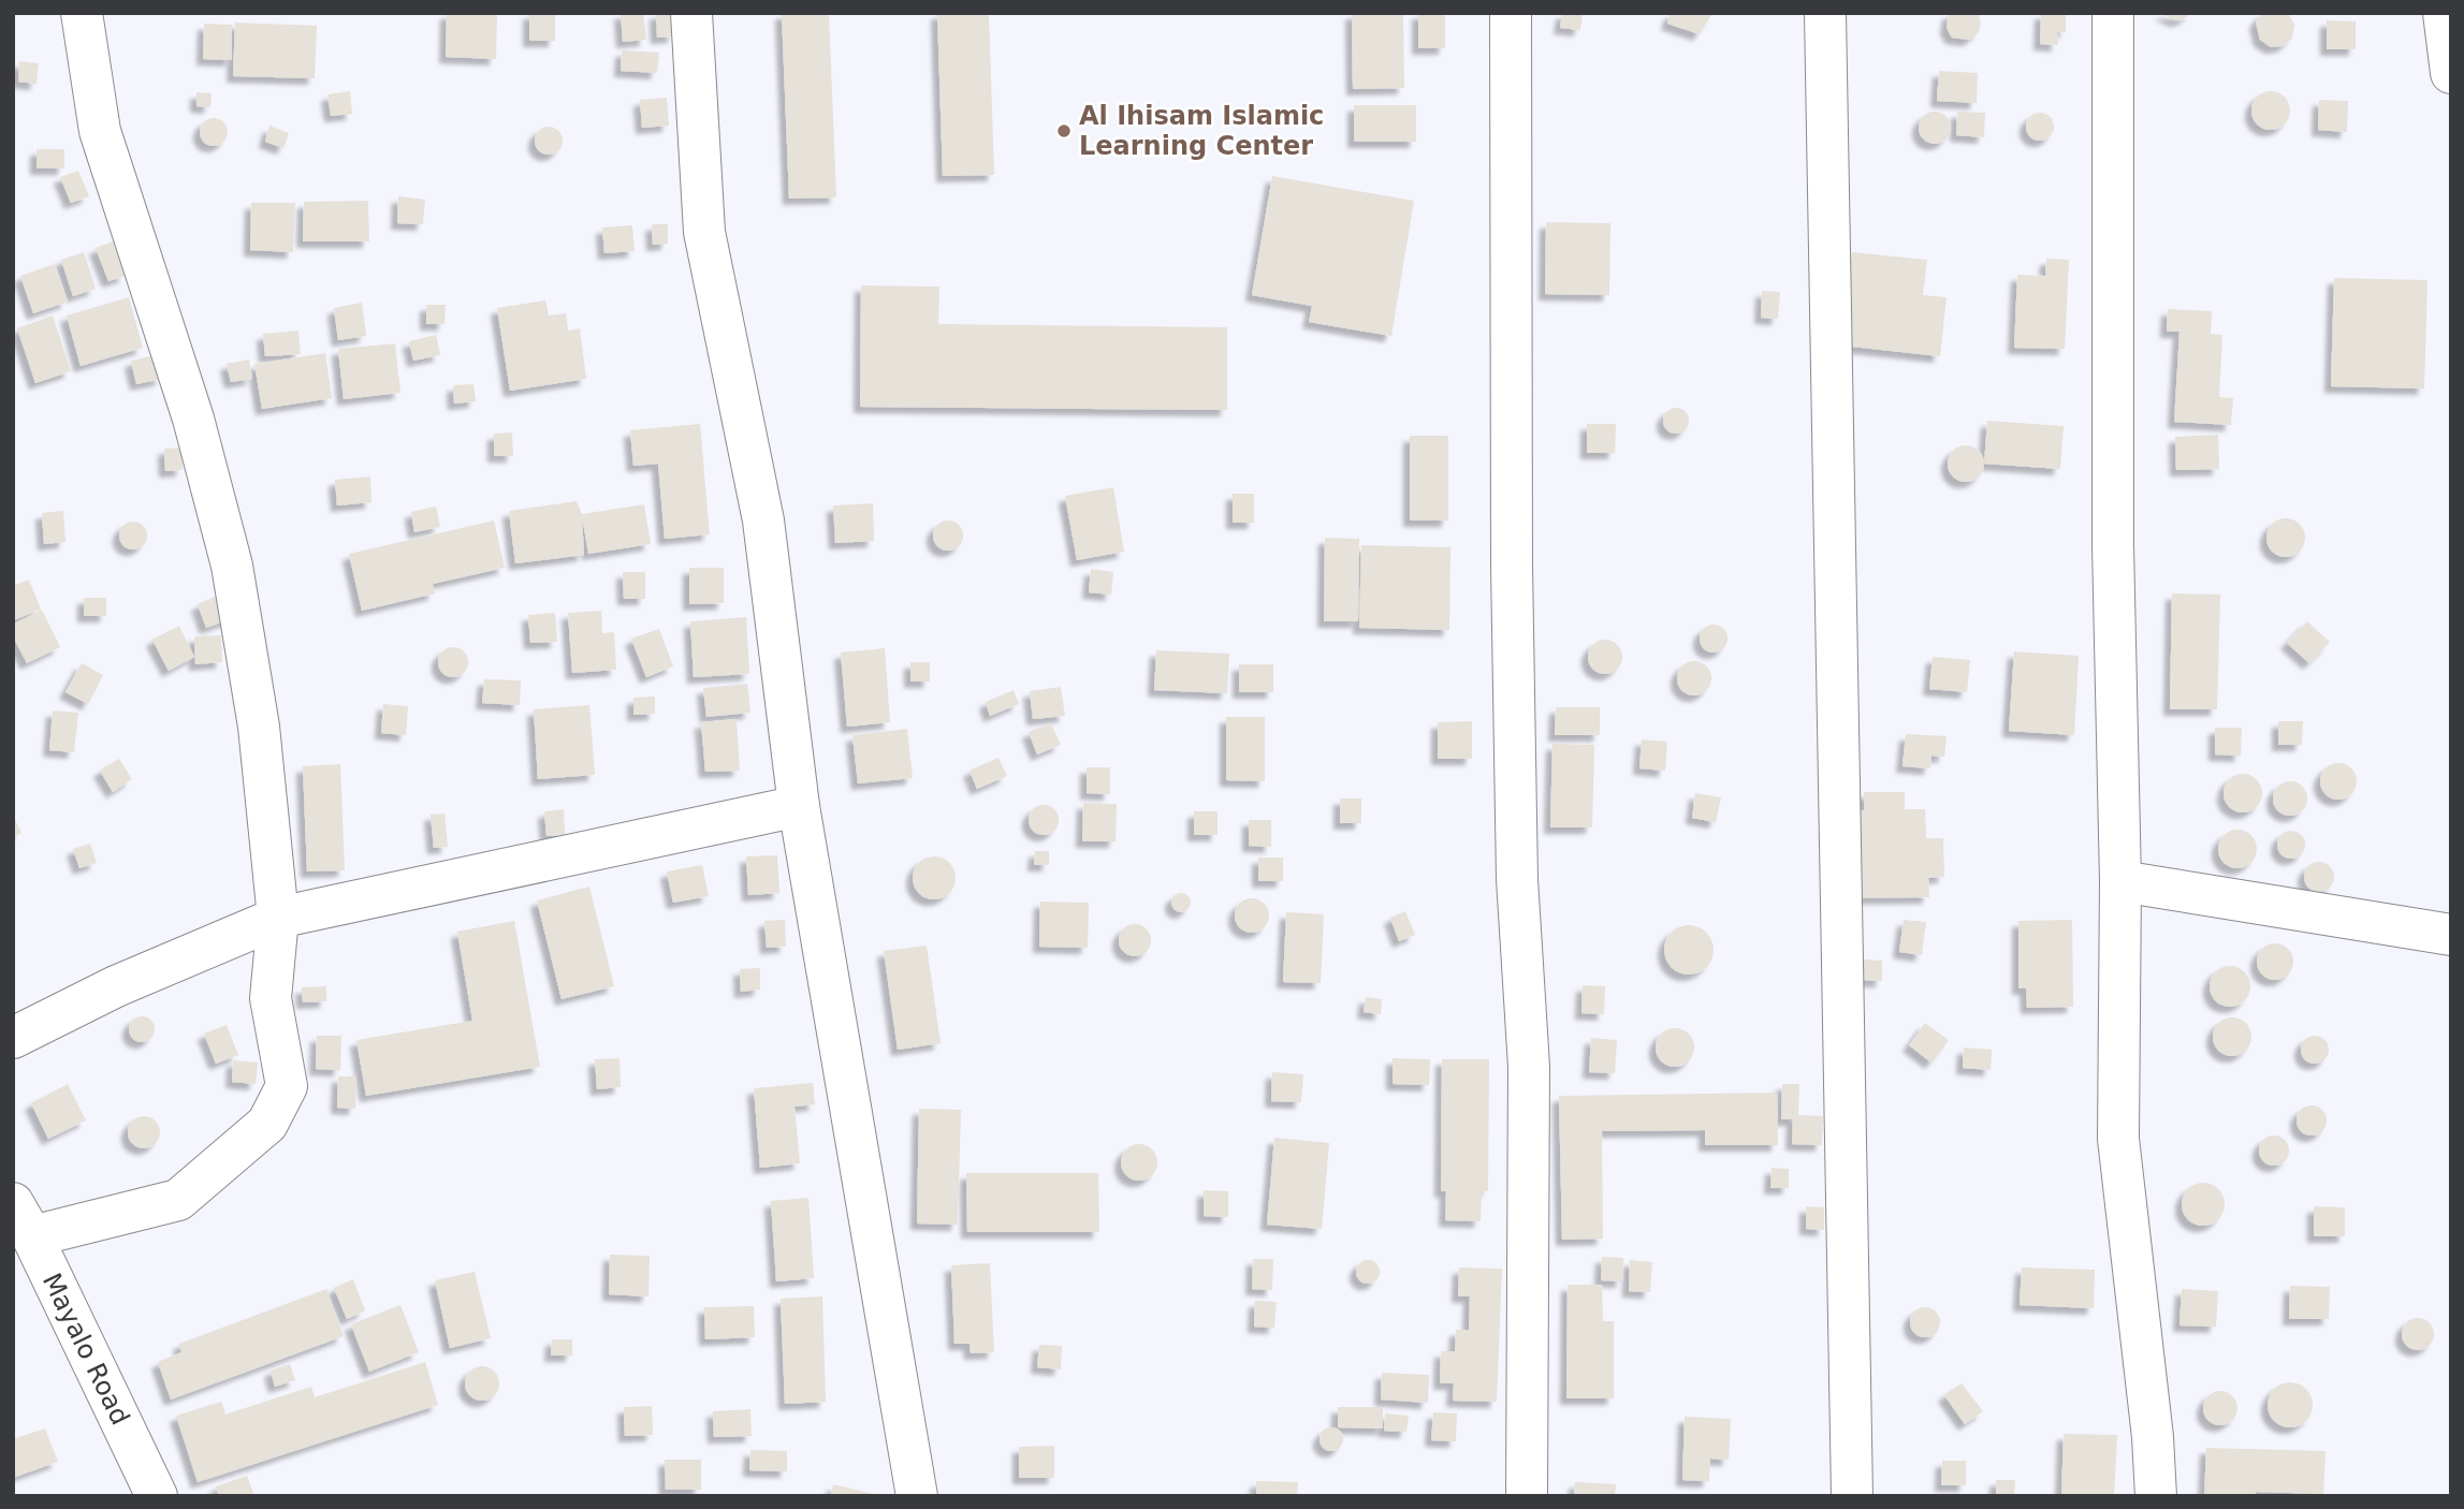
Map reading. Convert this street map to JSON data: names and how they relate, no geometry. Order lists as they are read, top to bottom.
{
  "streets": {
    "street": ["Mayalo Road"]
  },
  "places": ["Al Ihisam Islamic Learning Center"]
}
